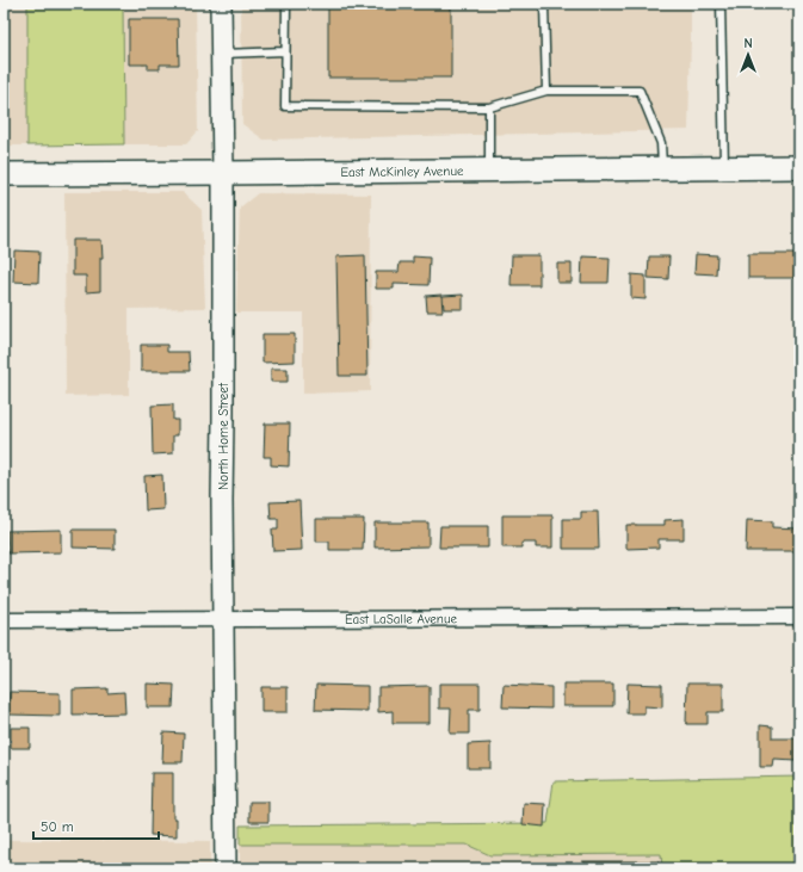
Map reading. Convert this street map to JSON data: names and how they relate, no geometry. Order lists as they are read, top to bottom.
{
  "streets": {
    "main road": ["East McKinley Avenue"],
    "street": ["North Home Street", "East LaSalle Avenue"]
  },
  "crossings": [
    ["East McKinley Avenue", "North Home Street"],
    ["North Home Street", "East LaSalle Avenue"]
  ],
  "scale_bar": "50 m",
  "north": "top"
}
